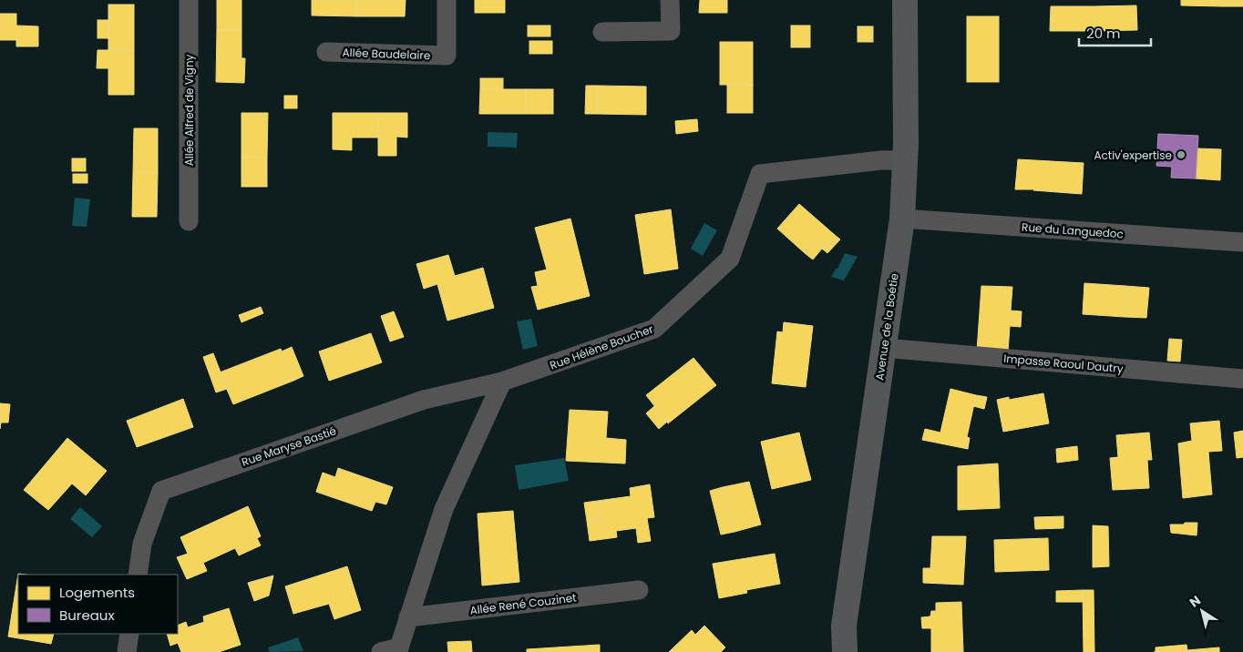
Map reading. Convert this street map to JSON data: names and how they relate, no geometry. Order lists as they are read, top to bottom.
{
  "streets": {
    "main road": ["Avenue de la Boétie"],
    "street": [
      "Allée Baudelaire",
      "Allée Alfred de Vigny",
      "Rue du Languedoc",
      "Rue Hélène Boucher",
      "Impasse Raoul Dautry",
      "Rue Maryse Bastié",
      "Allée René Couzinet"
    ]
  },
  "crossings": [
    ["Rue du Languedoc", "Avenue de la Boétie"],
    ["Avenue de la Boétie", "Rue Hélène Boucher"],
    ["Avenue de la Boétie", "Impasse Raoul Dautry"],
    ["Rue Hélène Boucher", "Rue Maryse Bastié"]
  ],
  "places": ["Activ'expertise"],
  "legend": ["Logements", "Bureaux"],
  "scale_bar": "20 m",
  "north": "top left"
}
